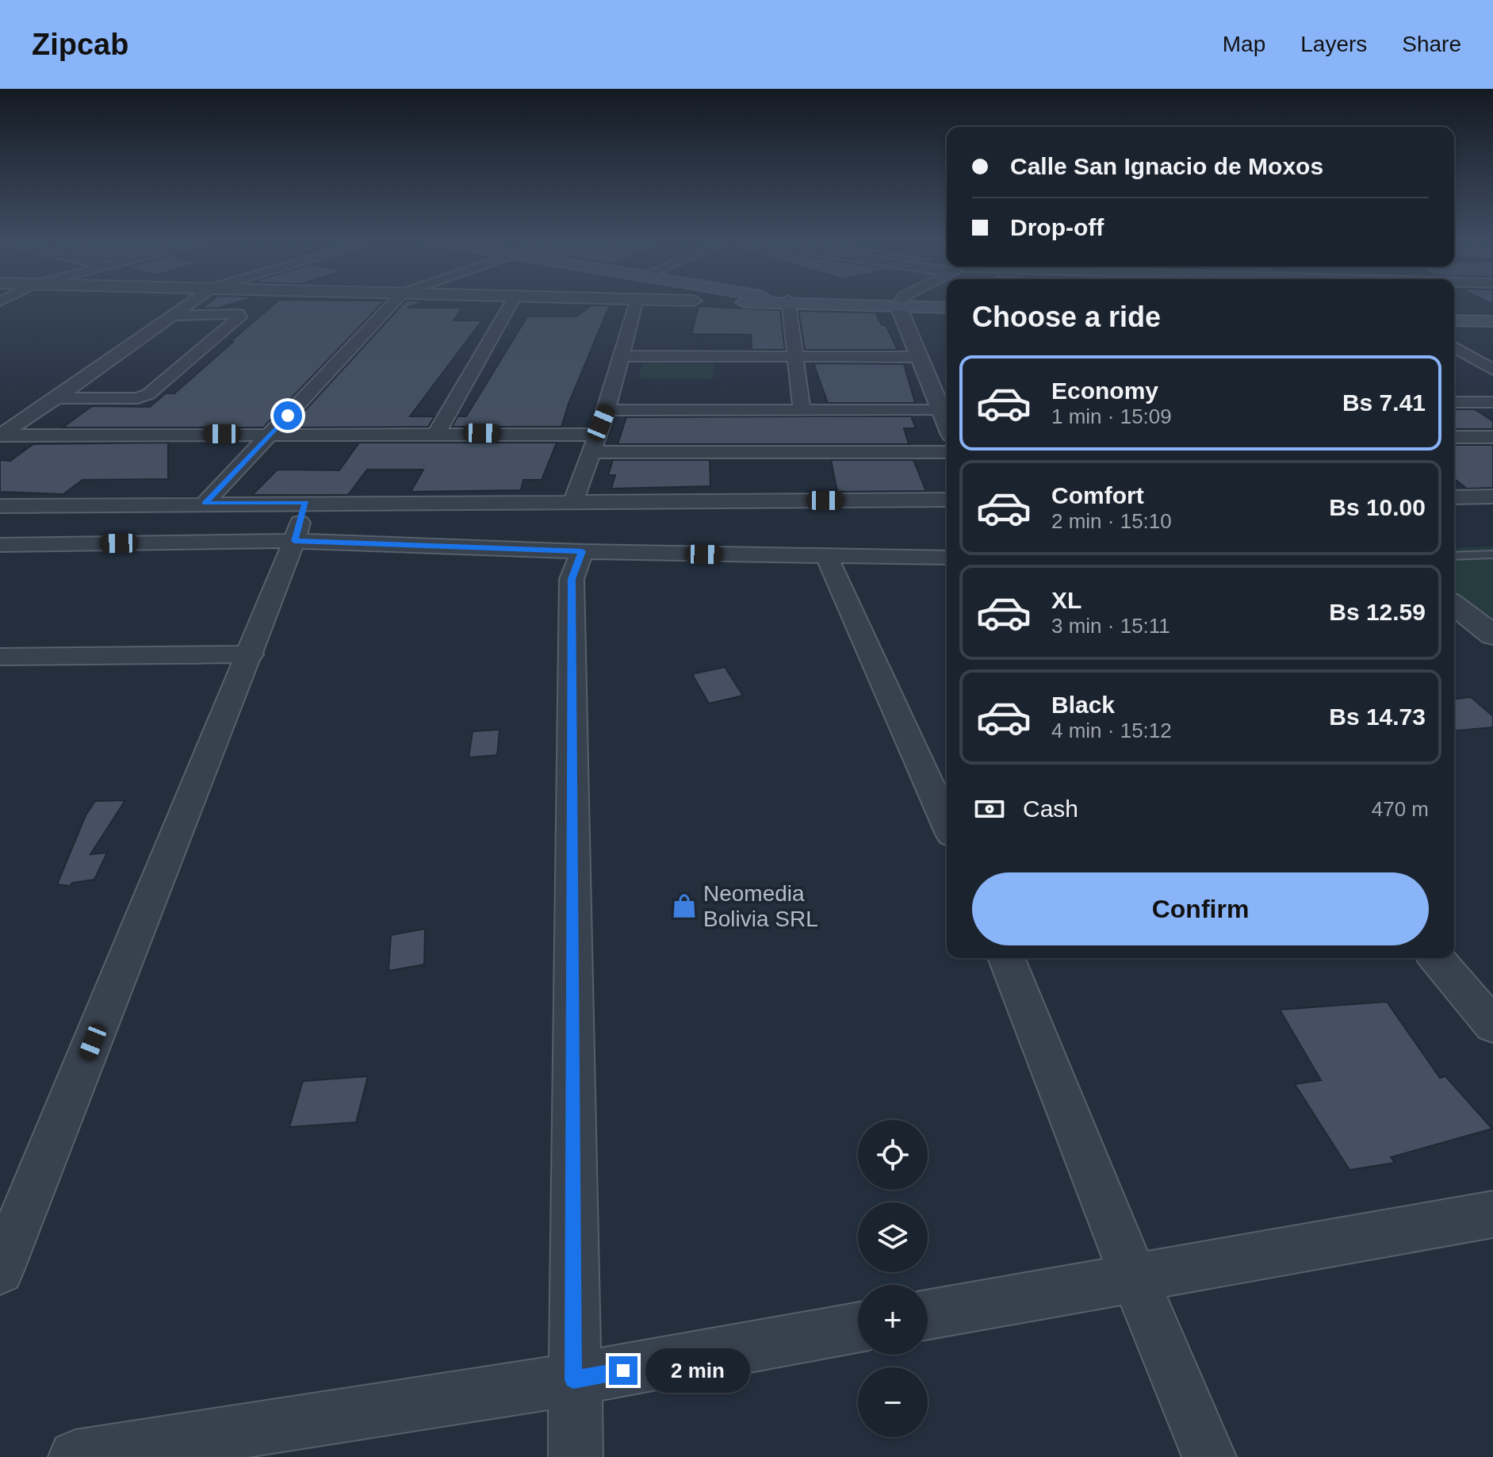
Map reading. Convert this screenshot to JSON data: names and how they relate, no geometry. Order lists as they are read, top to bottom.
{
  "places": {
    "shop": ["Neomedia Bolivia SRL"]
  },
  "page": {
    "header": "Zipcab",
    "nav": ["Map", "Layers", "Share"],
    "banner": ["Calle San Ignacio de Moxos", "Drop-off"],
    "heading": "Choose a ride",
    "list": [
      {
        "name": "Economy",
        "note": "1 min · 15:09",
        "value": "Bs 7.41"
      },
      {
        "name": "Comfort",
        "note": "2 min · 15:10",
        "value": "Bs 10.00"
      },
      {
        "name": "XL",
        "note": "3 min · 15:11",
        "value": "Bs 12.59"
      },
      {
        "name": "Black",
        "note": "4 min · 15:12",
        "value": "Bs 14.73"
      }
    ],
    "pay": ["Cash", "470 m"],
    "buttons": "Confirm",
    "map_buttons": ["+", "−"],
    "bubble": "2 min"
  }
}
